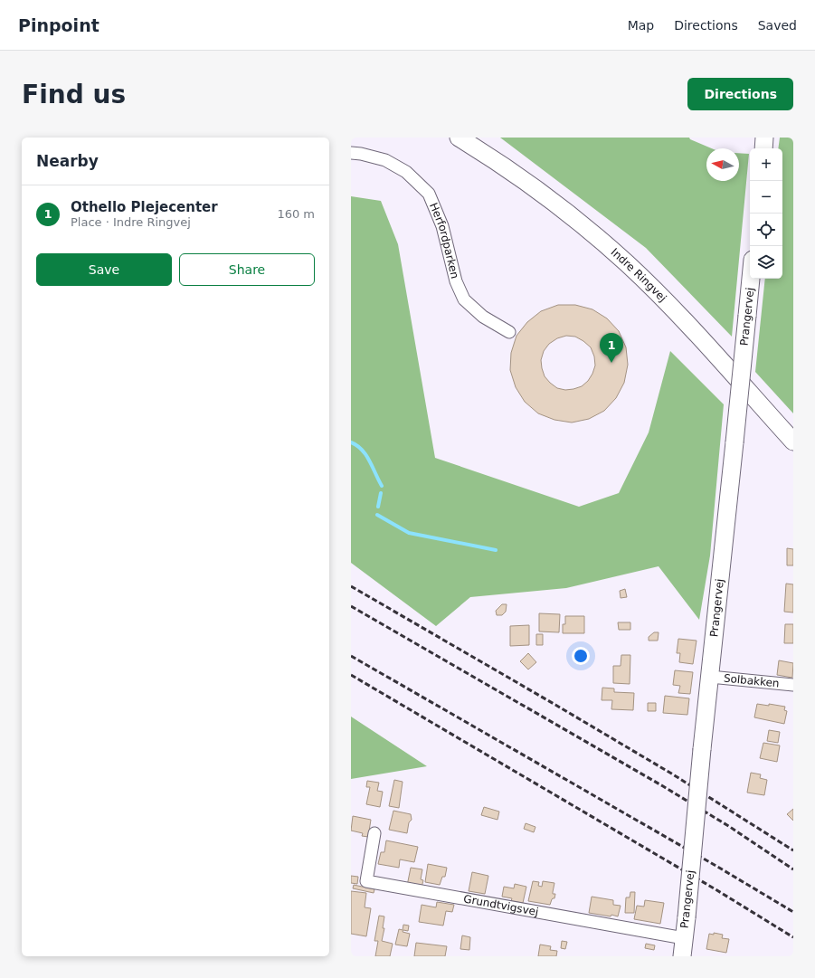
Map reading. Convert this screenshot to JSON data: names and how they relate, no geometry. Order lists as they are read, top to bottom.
{
  "streets": {
    "street": [
      "Herfordparken",
      "Indre Ringvej",
      "Prangervej",
      "Solbakken",
      "Grundtvigsvej"
    ]
  },
  "crossings": [
    ["Prangervej", "Solbakken"],
    ["Prangervej", "Grundtvigsvej"]
  ],
  "north": "left",
  "page": {
    "header": "Pinpoint",
    "nav": ["Map", "Directions", "Saved"],
    "buttons": [
      "Directions",
      ["Save", "Share"]
    ],
    "title": "Find us",
    "heading": "Nearby",
    "map_buttons": ["+", "−"],
    "list": [
      {
        "mark": "1",
        "name": "Othello Plejecenter",
        "note": "Place · Indre Ringvej",
        "value": "160 m"
      }
    ],
    "pins": "1"
  }
}
